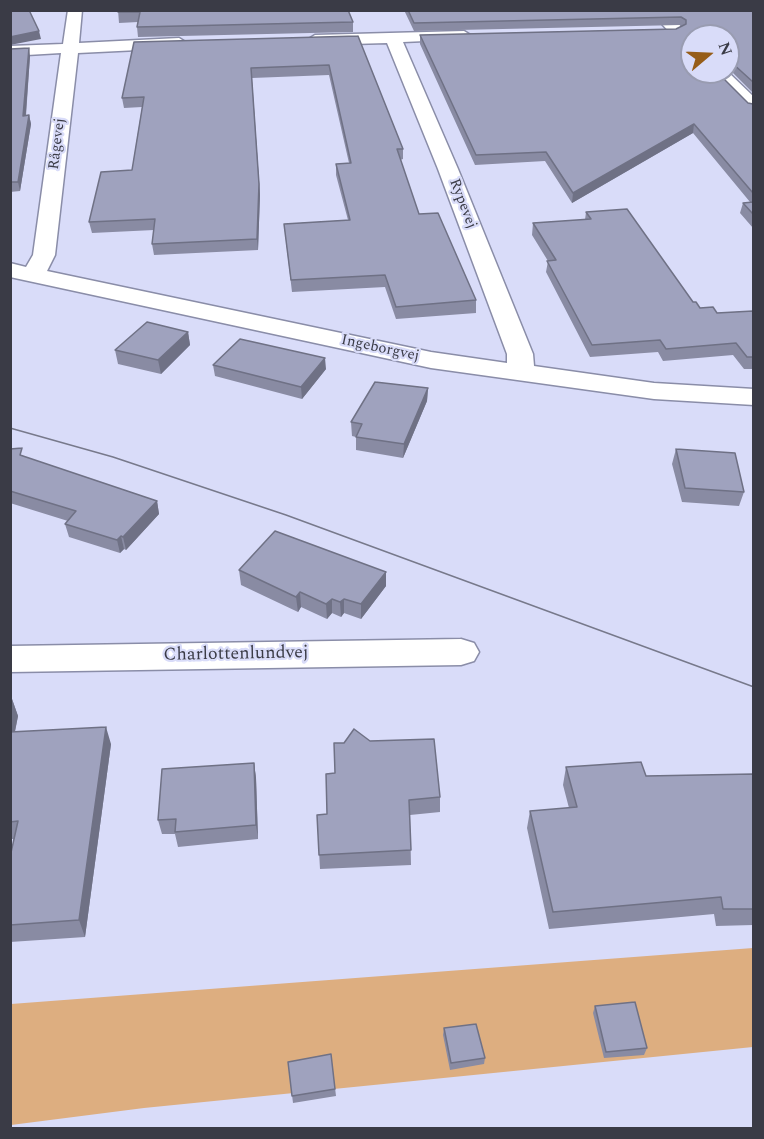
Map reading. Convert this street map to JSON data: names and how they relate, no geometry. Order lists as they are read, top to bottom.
{
  "streets": {
    "street": [
      "Rågevej",
      "Rypevej",
      "Ingeborgvej",
      "Charlottenlundvej"
    ]
  },
  "crossings": [
    ["Rågevej", "Ingeborgvej"],
    ["Rypevej", "Ingeborgvej"]
  ],
  "north": "right"
}
